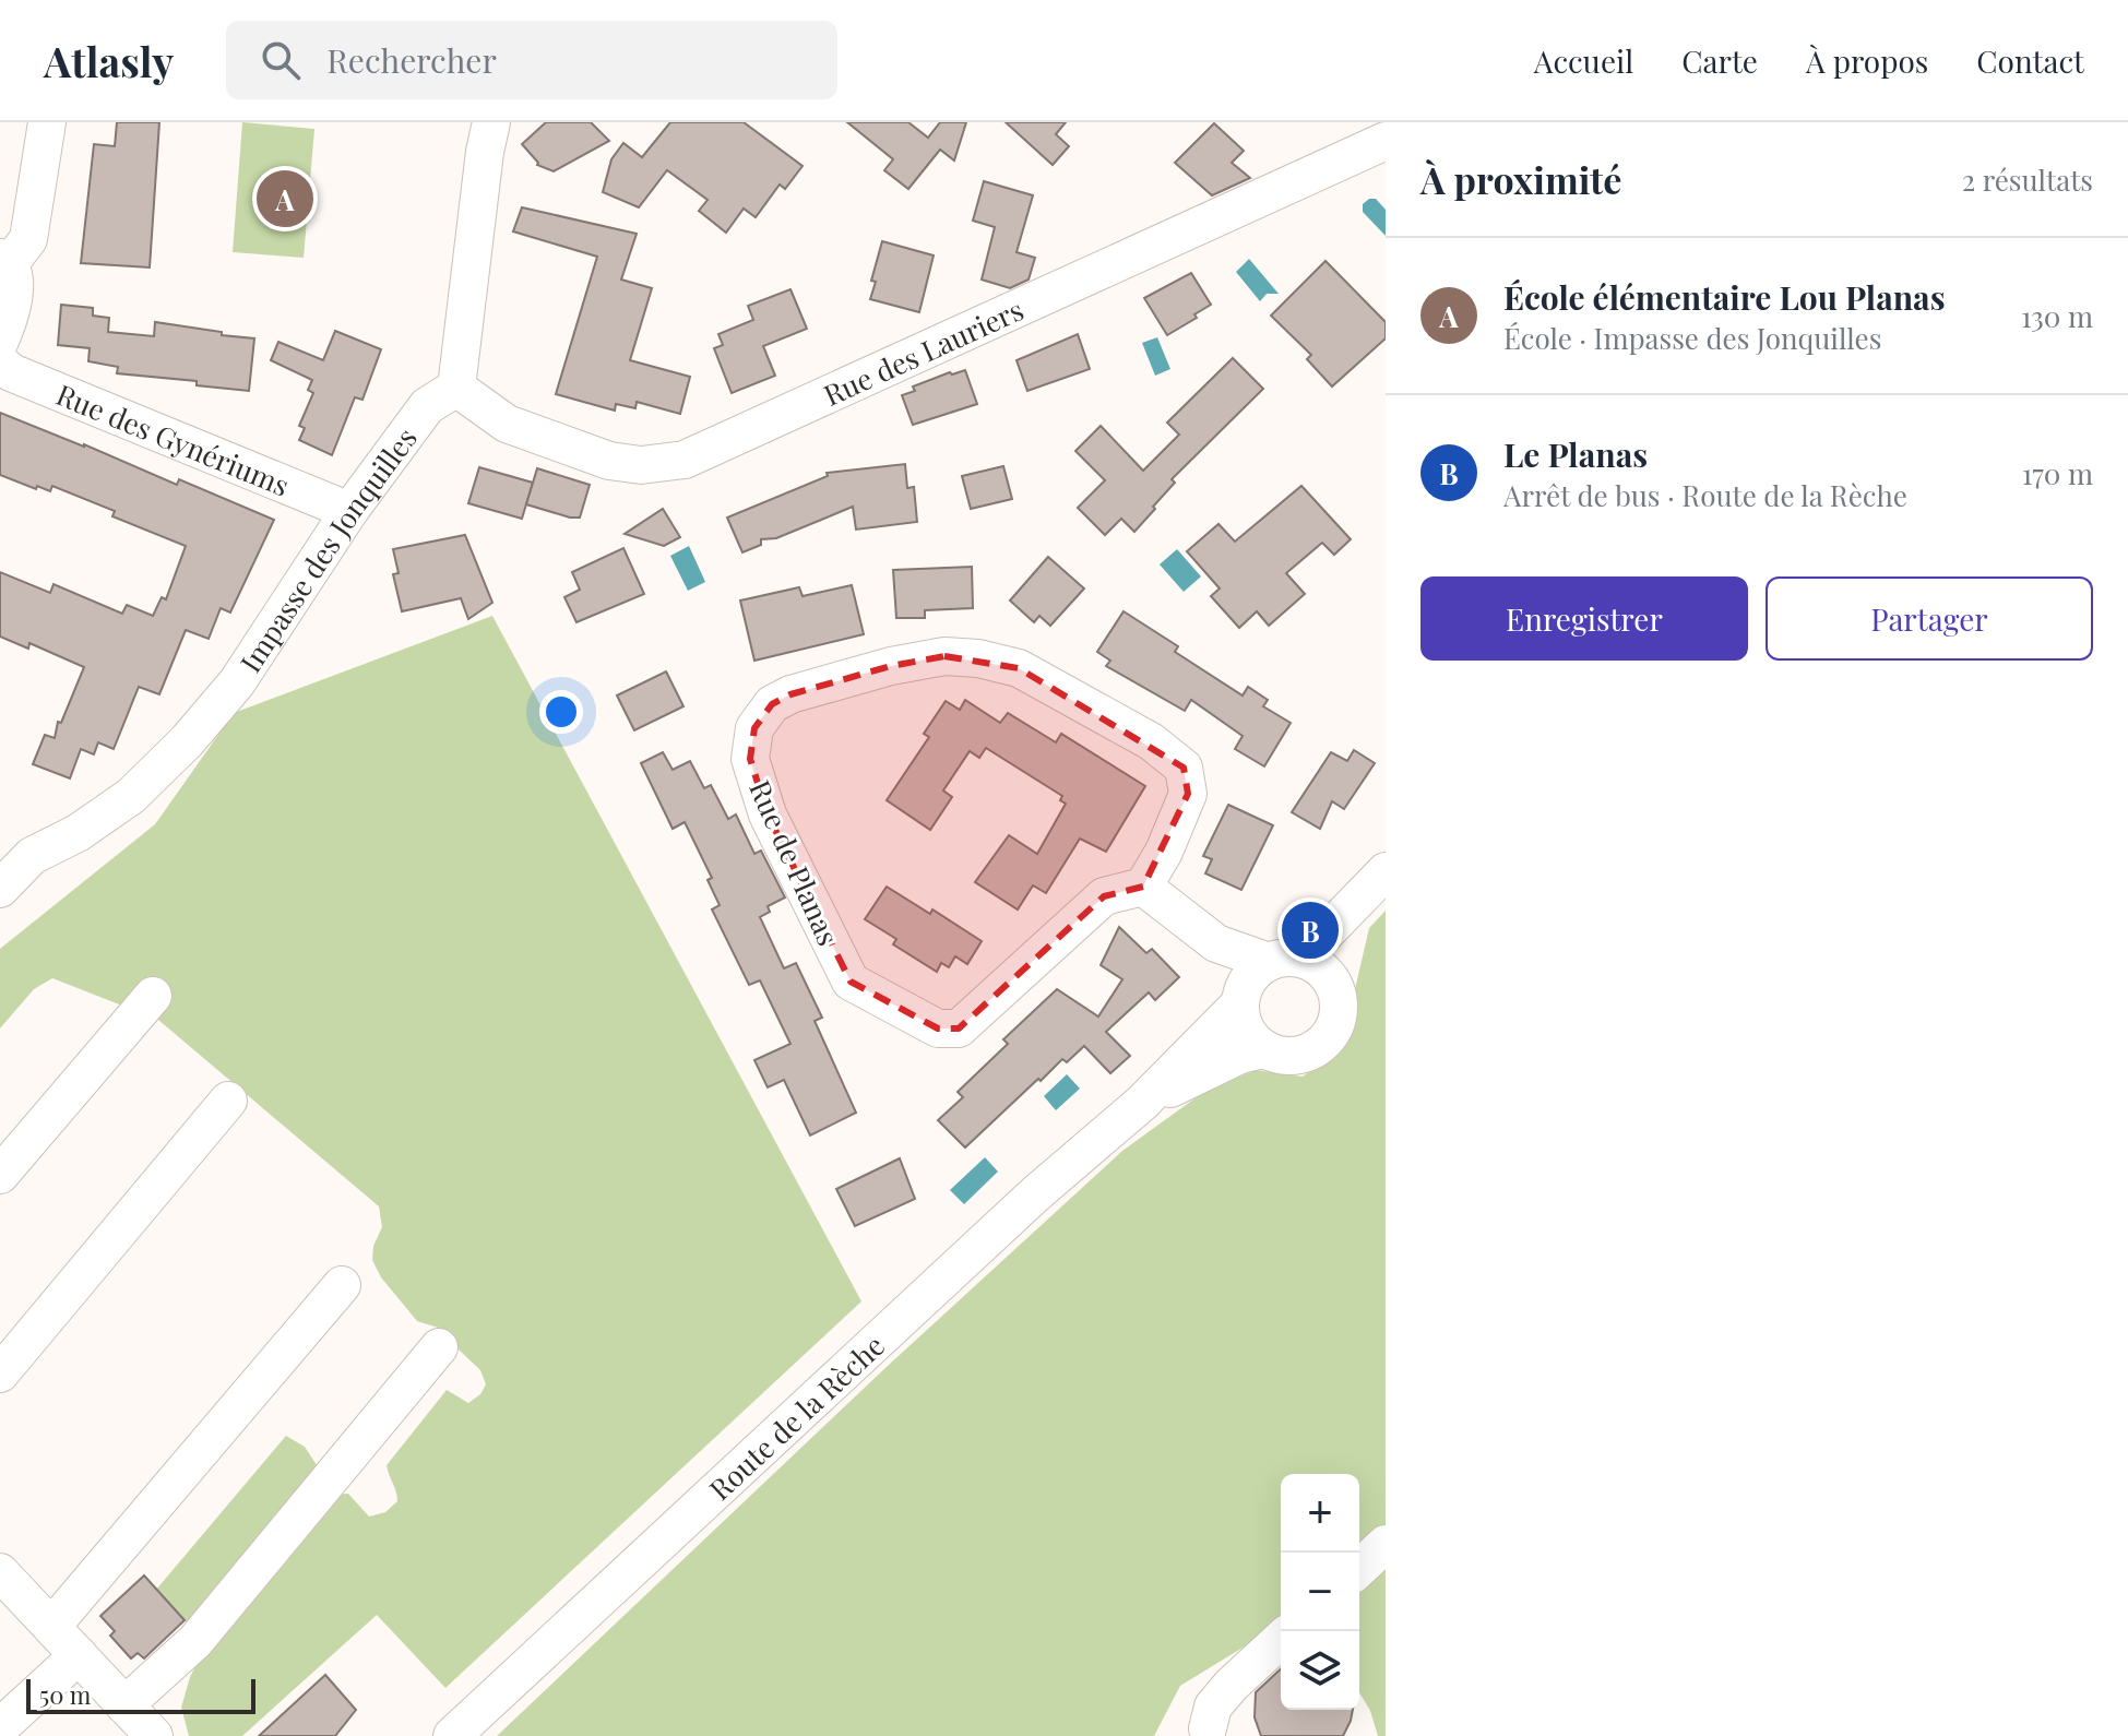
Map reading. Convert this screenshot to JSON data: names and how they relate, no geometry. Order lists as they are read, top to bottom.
{
  "streets": {
    "street": [
      "Rue des Lauriers",
      "Rue des Gynériums",
      "Impasse des Jonquilles",
      "Rue de Planas",
      "Route de la Rèche"
    ]
  },
  "crossings": [
    ["Rue des Lauriers", "Impasse des Jonquilles"],
    ["Rue des Gynériums", "Impasse des Jonquilles"]
  ],
  "scale_bar": "50 m",
  "page": {
    "header": "Atlasly",
    "search": "Rechercher",
    "nav": [
      "Accueil",
      "Carte",
      "À propos",
      "Contact"
    ],
    "heading": ["À proximité", "2 résultats"],
    "pins": ["A", "B"],
    "list": [
      {
        "mark": "A",
        "name": "École élémentaire Lou Planas",
        "note": "École · Impasse des Jonquilles",
        "value": "130 m"
      },
      {
        "mark": "B",
        "name": "Le Planas",
        "note": "Arrêt de bus · Route de la Rèche",
        "value": "170 m"
      }
    ],
    "buttons": ["Enregistrer", "Partager"],
    "map_buttons": ["+", "−"],
    "scale": "50 m"
  }
}
